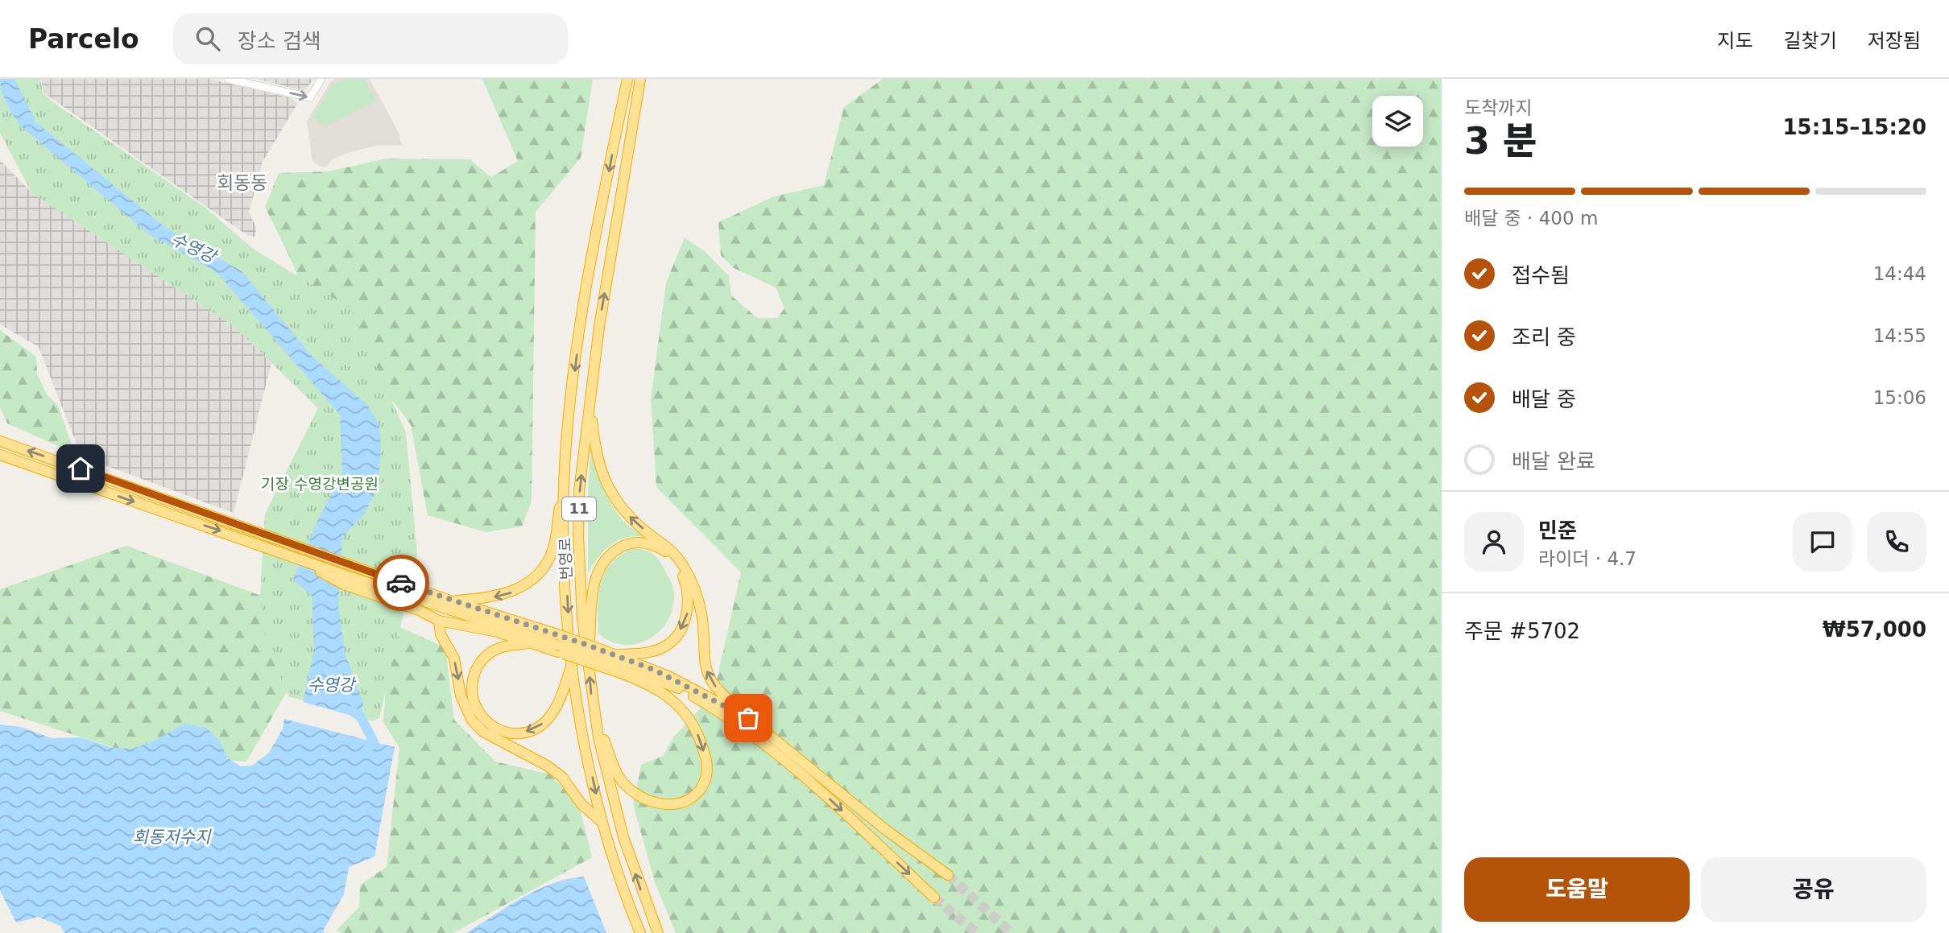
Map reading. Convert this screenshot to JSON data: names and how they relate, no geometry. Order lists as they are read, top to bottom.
{
  "streets": {
    "highway": ["11", "번영로"]
  },
  "districts": ["회동동"],
  "water": ["수영강", "회동저수지"],
  "parks": ["기장 수영강변공원"],
  "page": {
    "header": "Parcelo",
    "search": "장소 검색",
    "nav": ["지도", "길찾기", "저장됨"],
    "heading": ["3 분", "도착까지", "15:15–15:20"],
    "panel": [
      "민준",
      "라이더 · 4.7",
      "주문 #5702",
      "₩57,000"
    ],
    "bar": "배달 중 · 400 m",
    "list": [
      ["접수됨", "14:44"],
      ["조리 중", "14:55"],
      ["배달 중", "15:06"],
      "배달 완료"
    ],
    "buttons": ["도움말", "공유"]
  }
}
